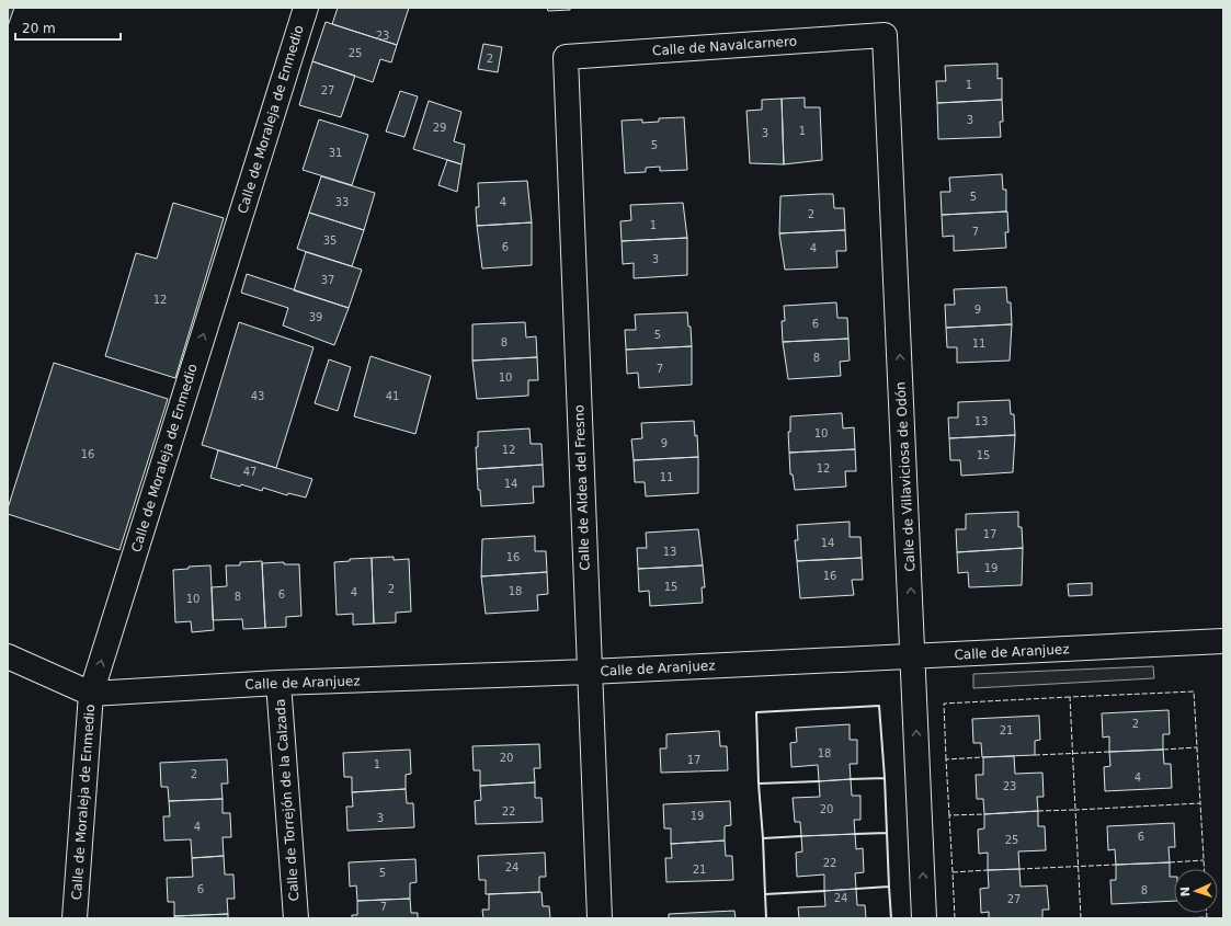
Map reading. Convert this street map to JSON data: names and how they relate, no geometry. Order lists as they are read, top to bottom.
{
  "streets": {
    "street": [
      "Calle de Navalcarnero",
      "Calle de Moraleja de Enmedio",
      "Calle de Villaviciosa de Odón",
      "Calle de Aldea del Fresno",
      "Calle de Aranjuez",
      "Calle de Torrejón de la Calzada"
    ]
  },
  "crossings": [
    ["Calle de Navalcarnero", "Calle de Villaviciosa de Odón"],
    ["Calle de Navalcarnero", "Calle de Aldea del Fresno"],
    ["Calle de Moraleja de Enmedio", "Calle de Aranjuez"],
    ["Calle de Villaviciosa de Odón", "Calle de Aranjuez"],
    ["Calle de Aldea del Fresno", "Calle de Aranjuez"],
    ["Calle de Aranjuez", "Calle de Torrejón de la Calzada"]
  ],
  "one_way": ["Calle de Moraleja de Enmedio", "Calle de Villaviciosa de Odón"],
  "house_numbers": [
    "23",
    "25",
    "2",
    "1",
    "27",
    "3",
    "29",
    "1",
    "3",
    "5",
    "31",
    "5",
    "33",
    "4",
    "2",
    "1",
    "7",
    "35",
    "6",
    "4",
    "3",
    "37",
    "12",
    "9",
    "39",
    "6",
    "5",
    "8",
    "11",
    "8",
    "7",
    "10",
    "43",
    "41",
    "13",
    "10",
    "9",
    "12",
    "16",
    "15",
    "12",
    "47",
    "11",
    "14",
    "17",
    "14",
    "13",
    "16",
    "19",
    "16",
    "15",
    "2",
    "18",
    "4",
    "6",
    "8",
    "10",
    "2",
    "21",
    "18",
    "20",
    "17",
    "1",
    "2",
    "4",
    "23",
    "20",
    "22",
    "19",
    "3",
    "4",
    "6",
    "25",
    "22",
    "24",
    "21",
    "5",
    "6",
    "8",
    "24",
    "27",
    "7"
  ],
  "scale_bar": "20 m",
  "north": "left"
}
